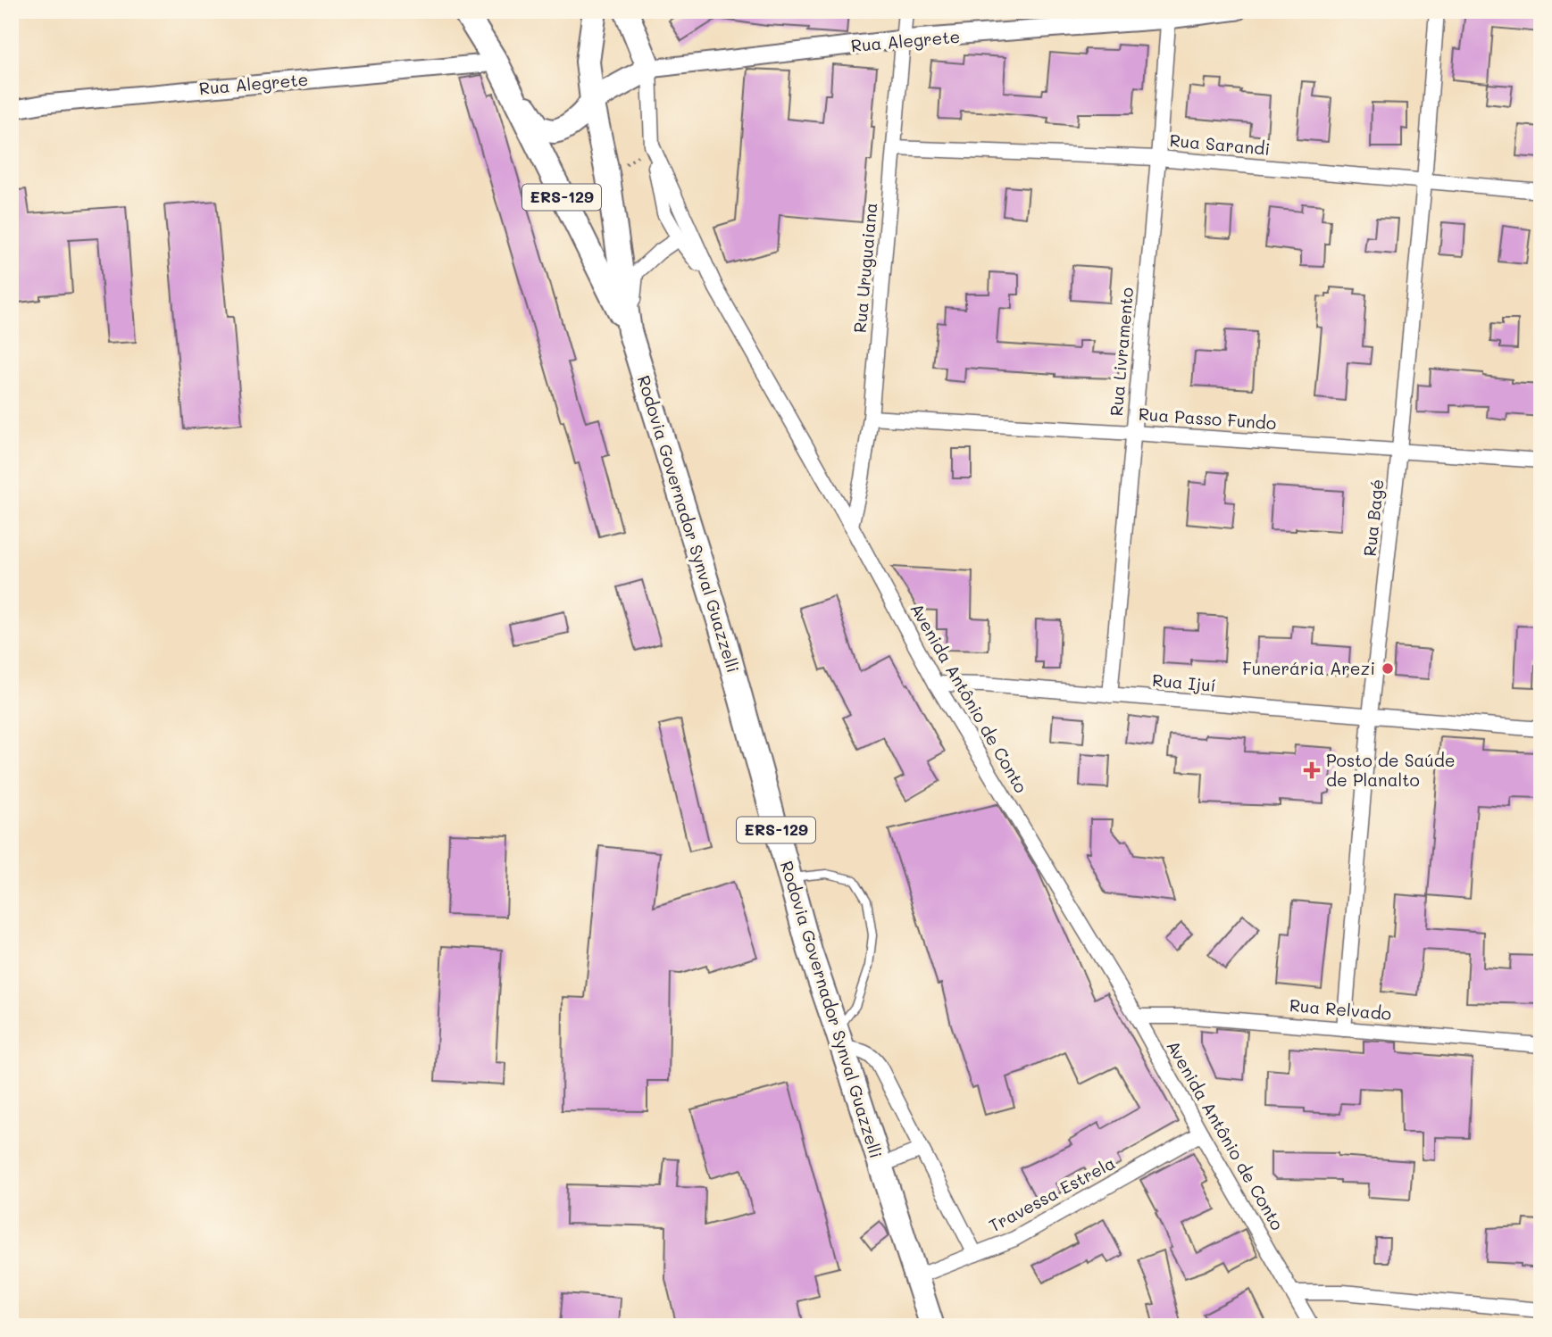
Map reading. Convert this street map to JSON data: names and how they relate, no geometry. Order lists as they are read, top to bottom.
{
  "streets": {
    "main road": ["ERS-129", "Rodovia Governador Synval Guazzelli"],
    "street": [
      "Rua Alegrete",
      "Rua Sarandi",
      "Rua Uruguaiana",
      "Rua Livramento",
      "Rua Passo Fundo",
      "Rua Bagé",
      "Rua Ijuí",
      "Avenida Antônio de Conto",
      "Rua Relvado",
      "Travessa Estrela"
    ]
  },
  "crossings": [
    ["Rua Alegrete", "Rua Uruguaiana"],
    ["Rua Alegrete", "Rua Livramento"],
    ["Rua Alegrete", "Rodovia Governador Synval Guazzelli"],
    ["Rua Alegrete", "Avenida Antônio de Conto"],
    ["Rua Sarandi", "Rua Uruguaiana"],
    ["Rua Sarandi", "Rua Livramento"],
    ["Rua Sarandi", "Rua Bagé"],
    ["Rua Uruguaiana", "Rua Passo Fundo"],
    ["Rua Uruguaiana", "Avenida Antônio de Conto"],
    ["Rua Livramento", "Rua Passo Fundo"],
    ["Rua Livramento", "Rua Ijuí"],
    ["Rua Passo Fundo", "Rua Bagé"],
    ["Rua Bagé", "Rua Ijuí"],
    ["Rua Bagé", "Rua Relvado"],
    ["Rodovia Governador Synval Guazzelli", "Travessa Estrela"],
    ["Rua Ijuí", "Avenida Antônio de Conto"],
    ["Avenida Antônio de Conto", "Rua Relvado"],
    ["Avenida Antônio de Conto", "Travessa Estrela"]
  ],
  "places": {
    "other": ["Funerária Arezi"],
    "health": ["Posto de Saúde de Planalto"]
  }
}
